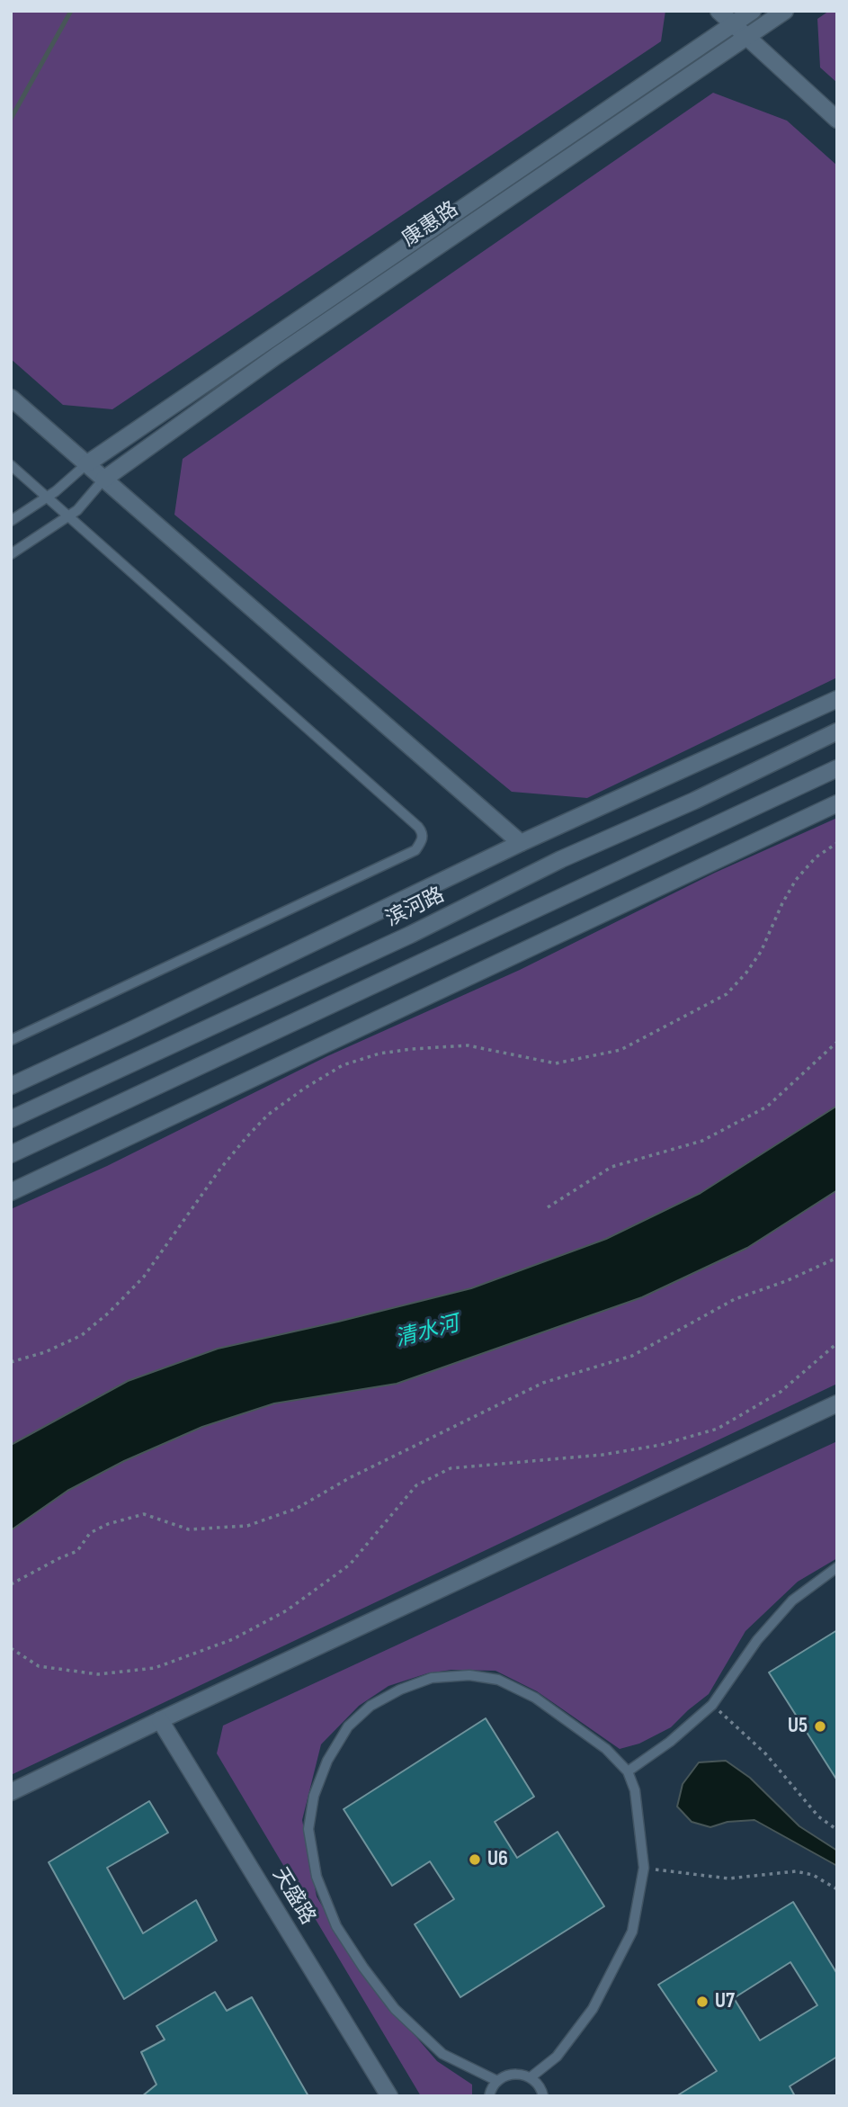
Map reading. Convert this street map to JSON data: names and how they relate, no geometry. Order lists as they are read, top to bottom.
{
  "streets": {
    "street": ["康惠路", "滨河路", "天盛路"]
  },
  "water": ["清水河"],
  "places": ["U5", "U6", "U7"]
}
